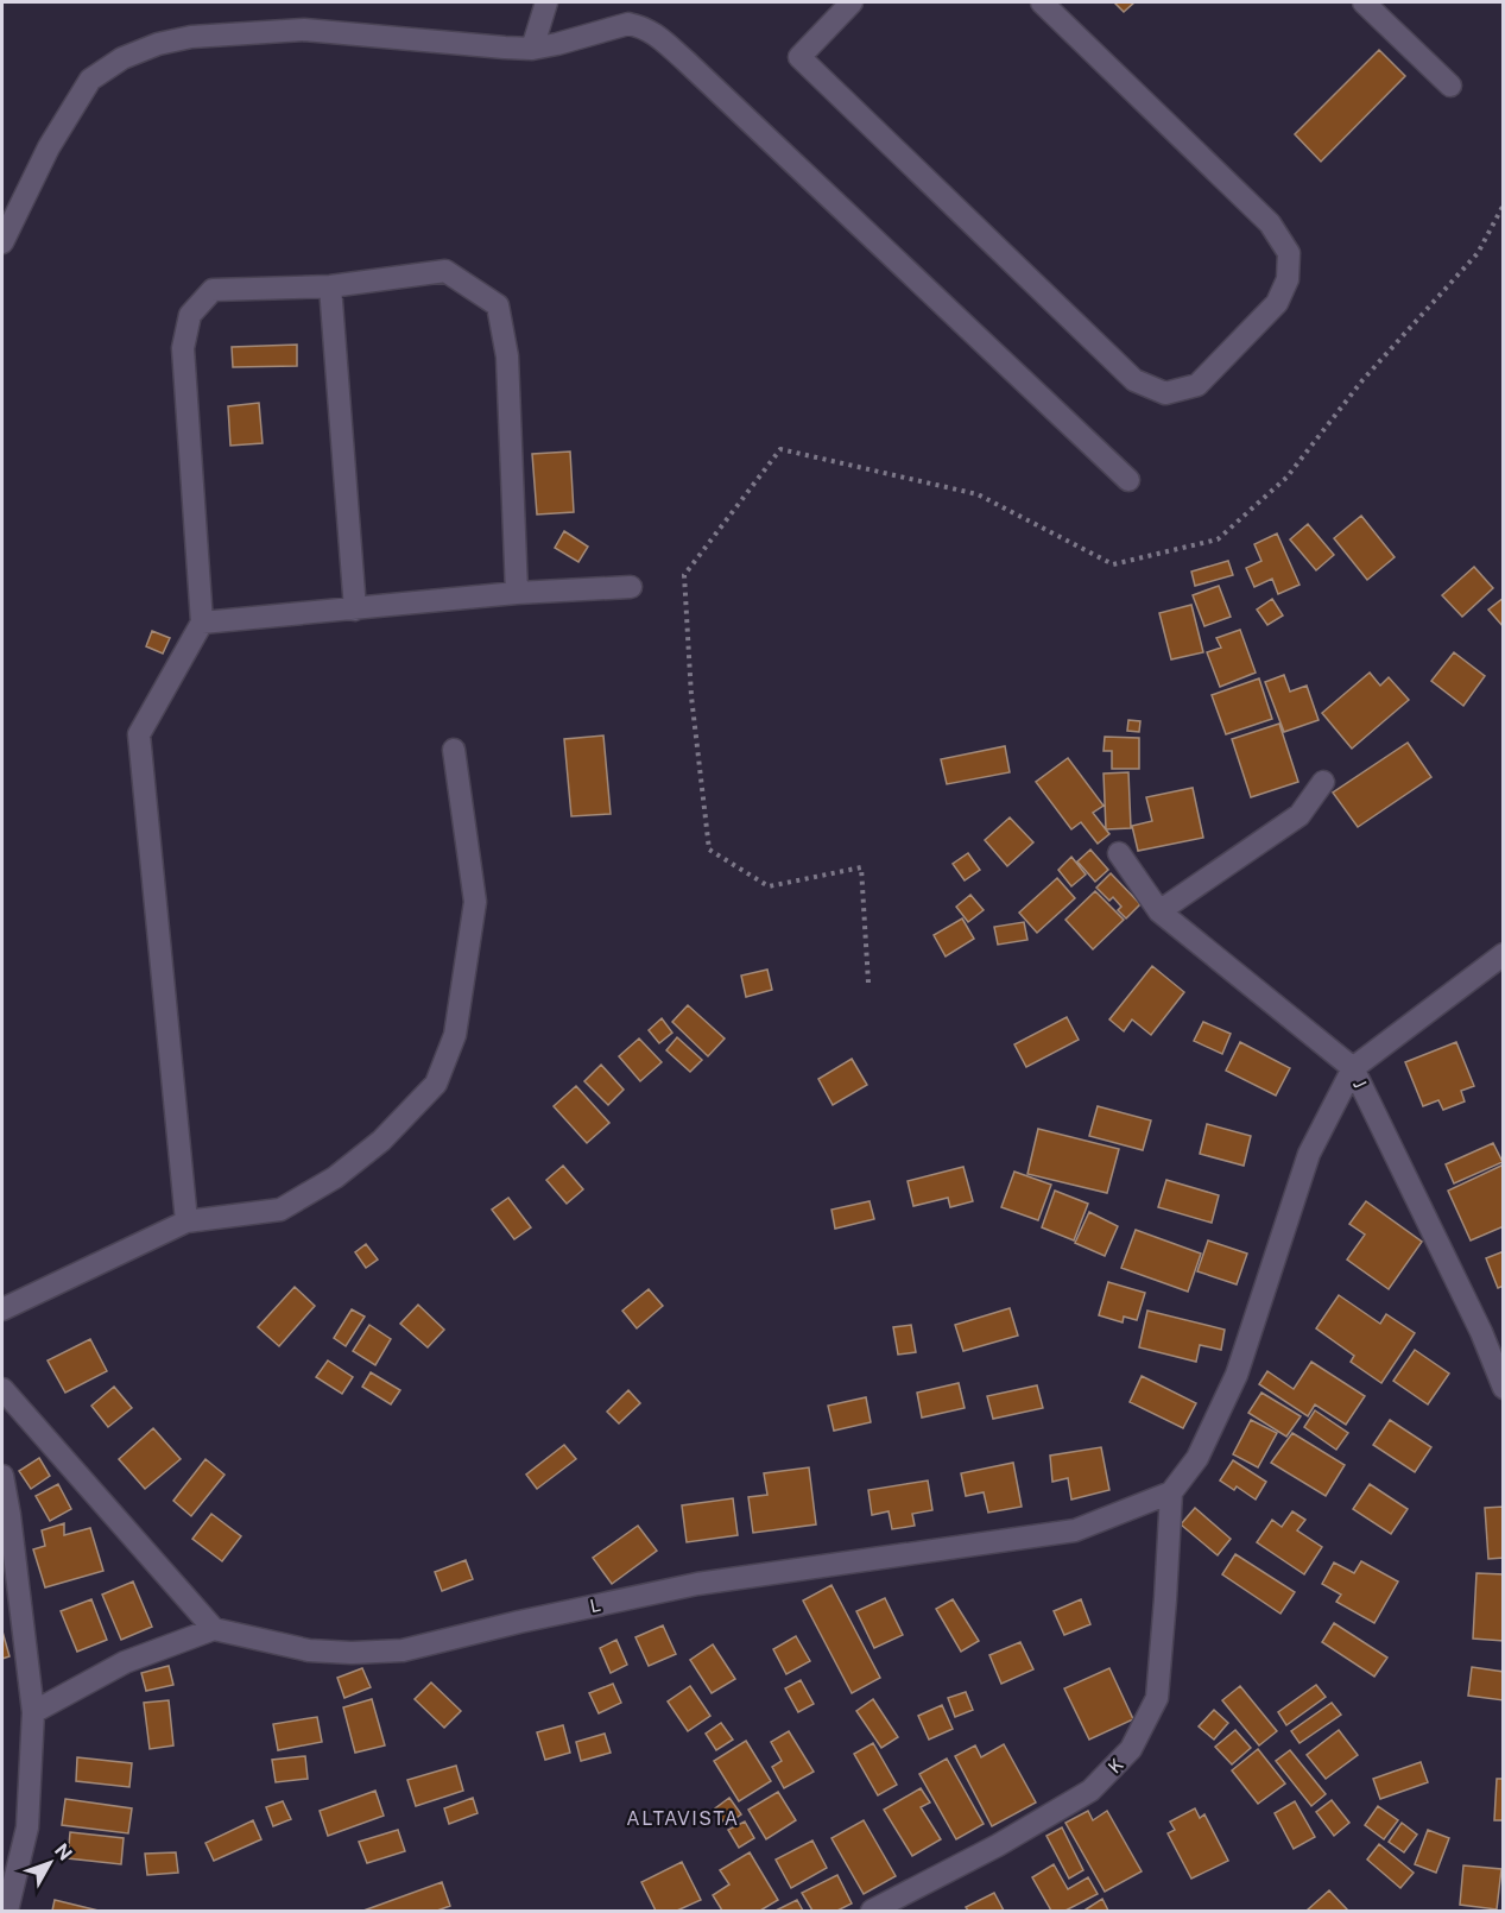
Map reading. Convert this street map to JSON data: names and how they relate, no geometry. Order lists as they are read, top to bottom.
{
  "streets": {
    "street": ["J", "L", "K"]
  },
  "crossings": [
    ["L", "K"]
  ],
  "districts": ["ALTAVISTA"],
  "north": "top right"
}
